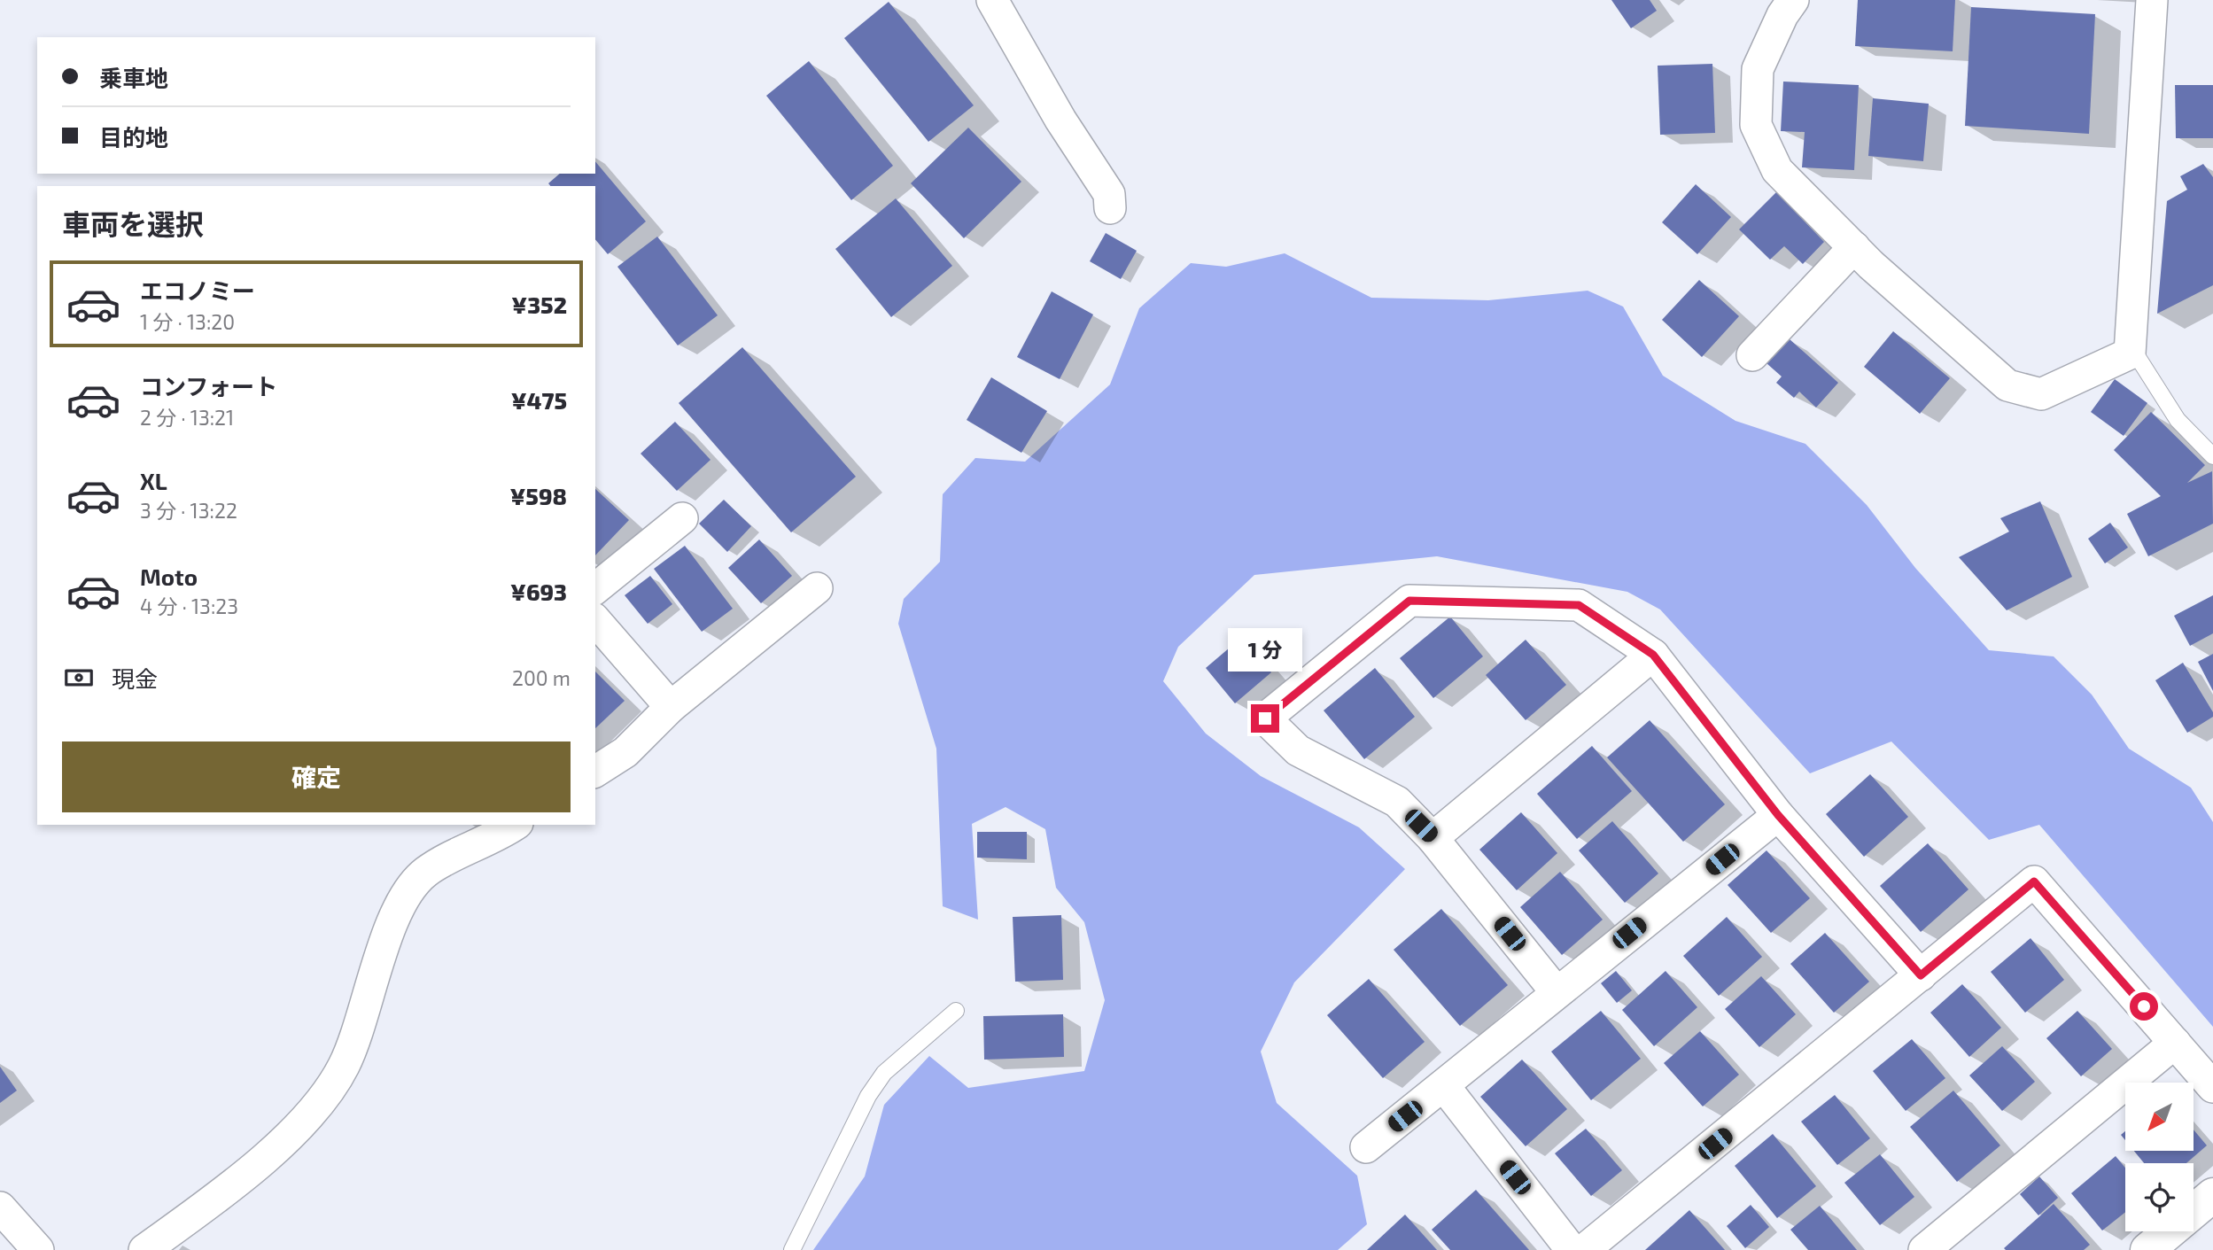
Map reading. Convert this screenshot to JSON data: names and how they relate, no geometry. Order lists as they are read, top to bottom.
{
  "north": "bottom left",
  "page": {
    "banner": ["乗車地", "目的地"],
    "heading": "車両を選択",
    "list": [
      {
        "name": "エコノミー",
        "note": "1 分 · 13:20",
        "value": "¥352"
      },
      {
        "name": "コンフォート",
        "note": "2 分 · 13:21",
        "value": "¥475"
      },
      {
        "name": "XL",
        "note": "3 分 · 13:22",
        "value": "¥598"
      },
      {
        "name": "Moto",
        "note": "4 分 · 13:23",
        "value": "¥693"
      }
    ],
    "bubble": "1 分",
    "pay": ["現金", "200 m"],
    "buttons": "確定"
  }
}
